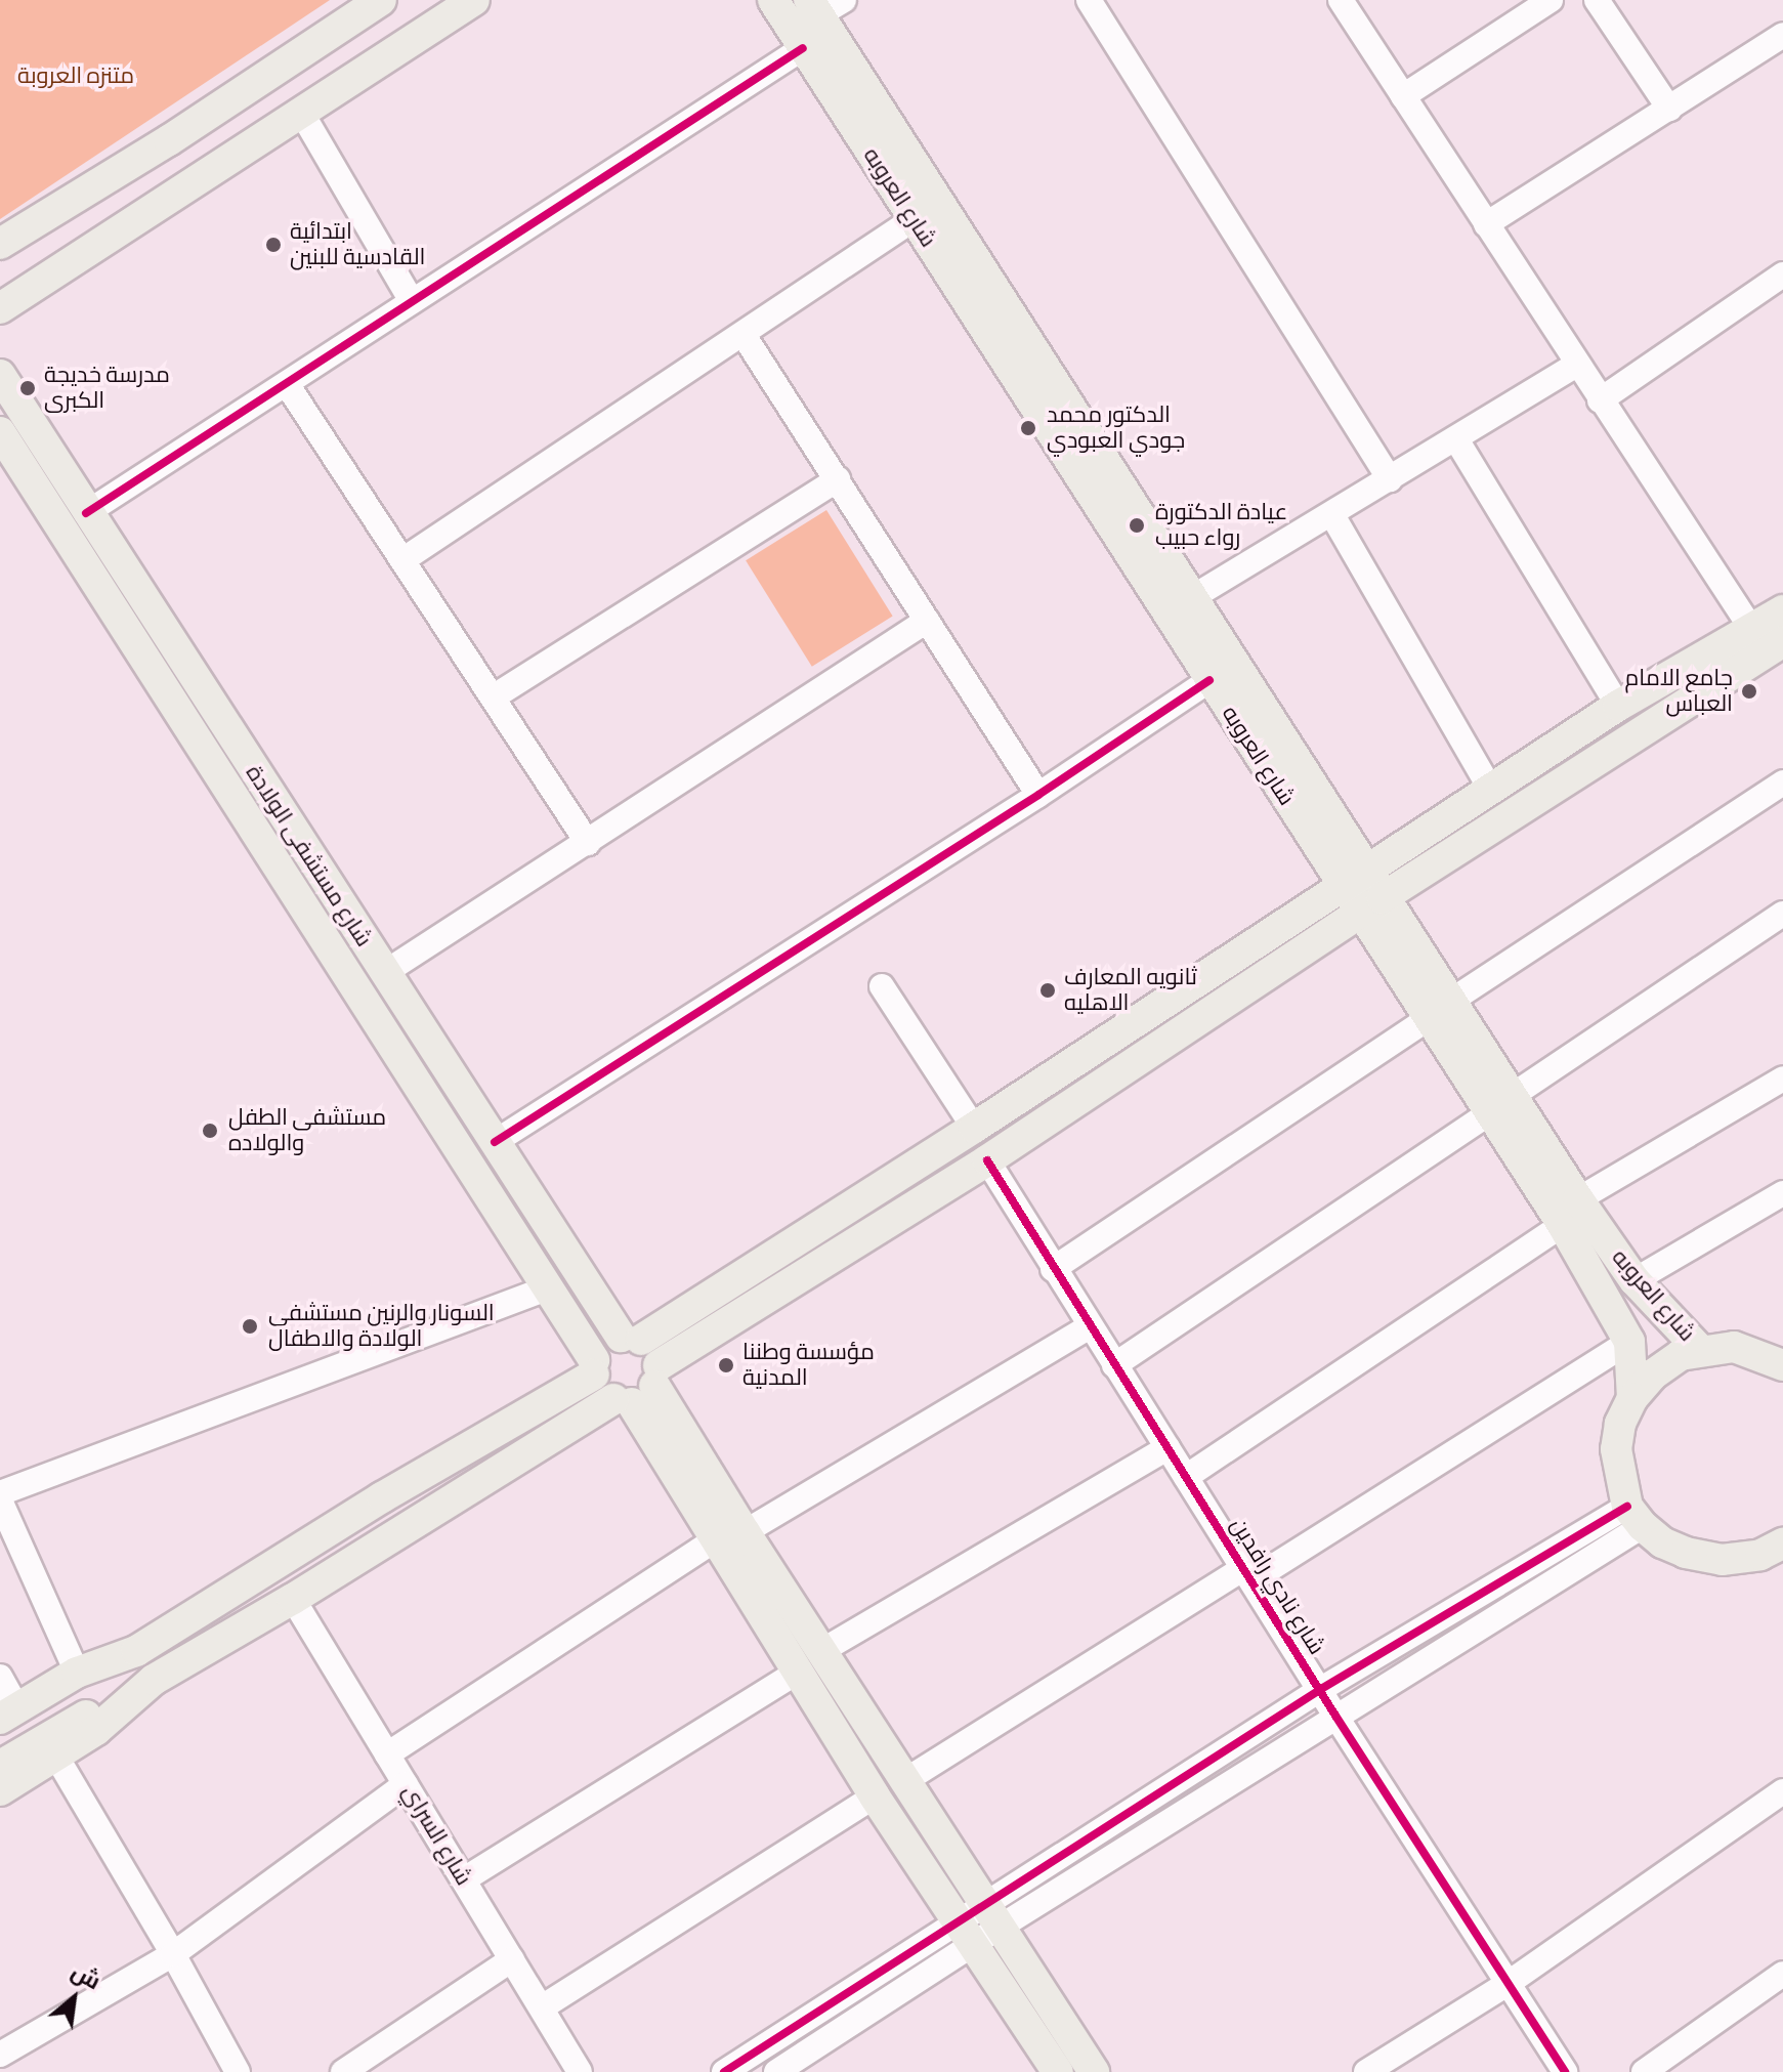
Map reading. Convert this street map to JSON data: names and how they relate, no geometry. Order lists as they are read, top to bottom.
{
  "streets": {
    "main road": ["شارع العروبه", "شارع مستشفى الولادة"],
    "street": ["شارع نادي رافدين", "شارع السراي"]
  },
  "parks": ["متنزه العروبة"],
  "places": [
    "ابتدائية القادسية للبنين",
    "مدرسة خديجة الكبرى",
    "الدكتور محمد جودي العبودي",
    "عيادة الدكتورة رواء حبيب",
    "جامع الامام العباس",
    "ثانويه المعارف الاهليه",
    "مستشفى الطفل والولاده",
    "السونار والرنين مستشفى الولادة والاطفال",
    "مؤسسة وطننا المدنية"
  ],
  "north": "top right"
}
